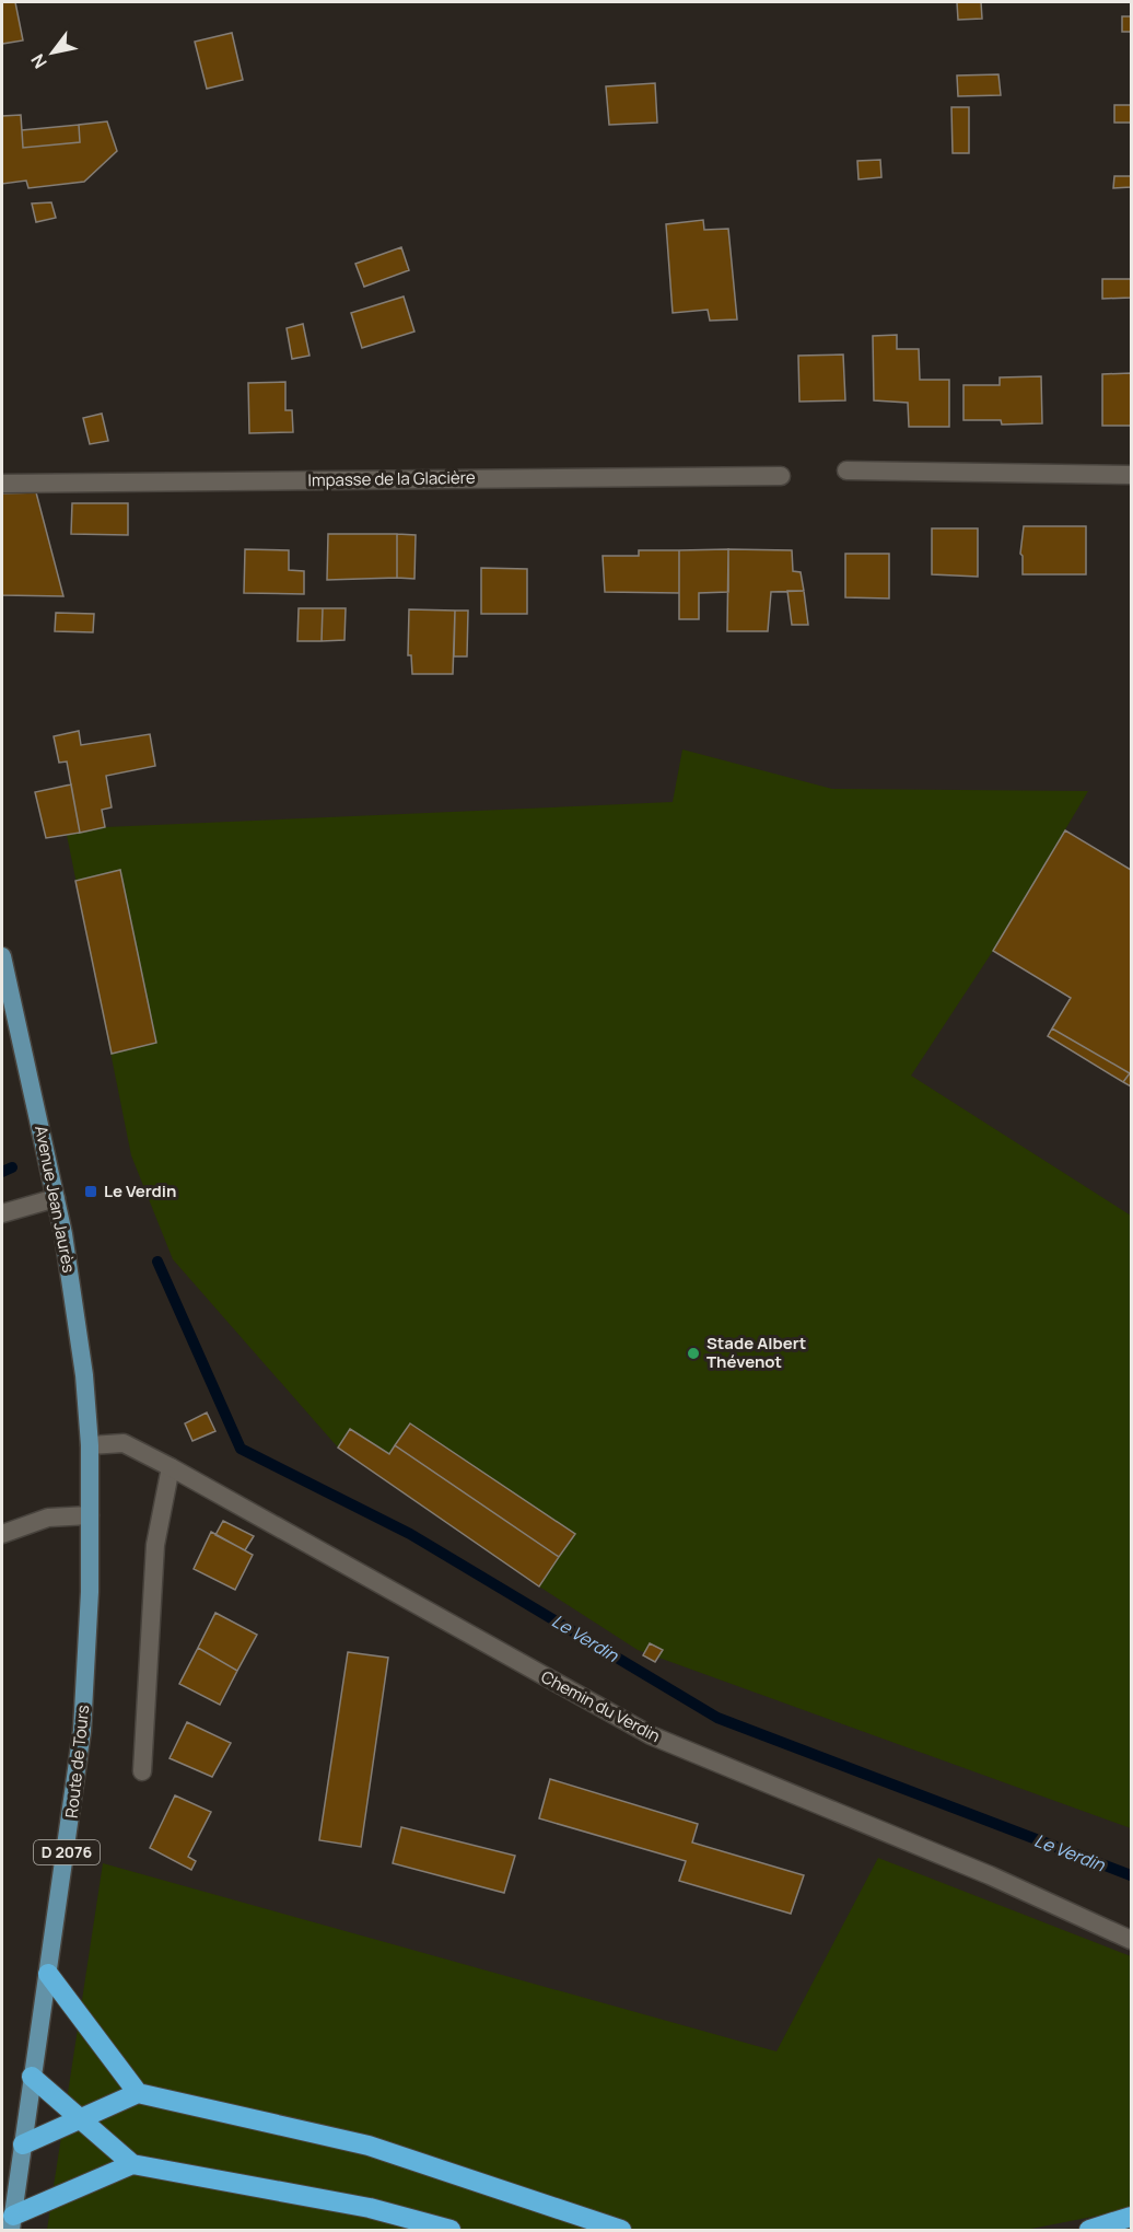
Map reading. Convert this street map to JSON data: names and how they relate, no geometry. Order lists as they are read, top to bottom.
{
  "streets": {
    "main road": ["Avenue Jean Jaurès", "Route de Tours", "D 2076"],
    "street": ["Impasse de la Glacière", "Chemin du Verdin"]
  },
  "crossings": [
    ["Avenue Jean Jaurès", "Chemin du Verdin"],
    ["Avenue Jean Jaurès", "Route de Tours"],
    ["Chemin du Verdin", "Route de Tours"]
  ],
  "water": ["Le Verdin"],
  "places": {
    "transit": ["Le Verdin"],
    "other": ["Stade Albert Thévenot"]
  },
  "north": "bottom left"
}
